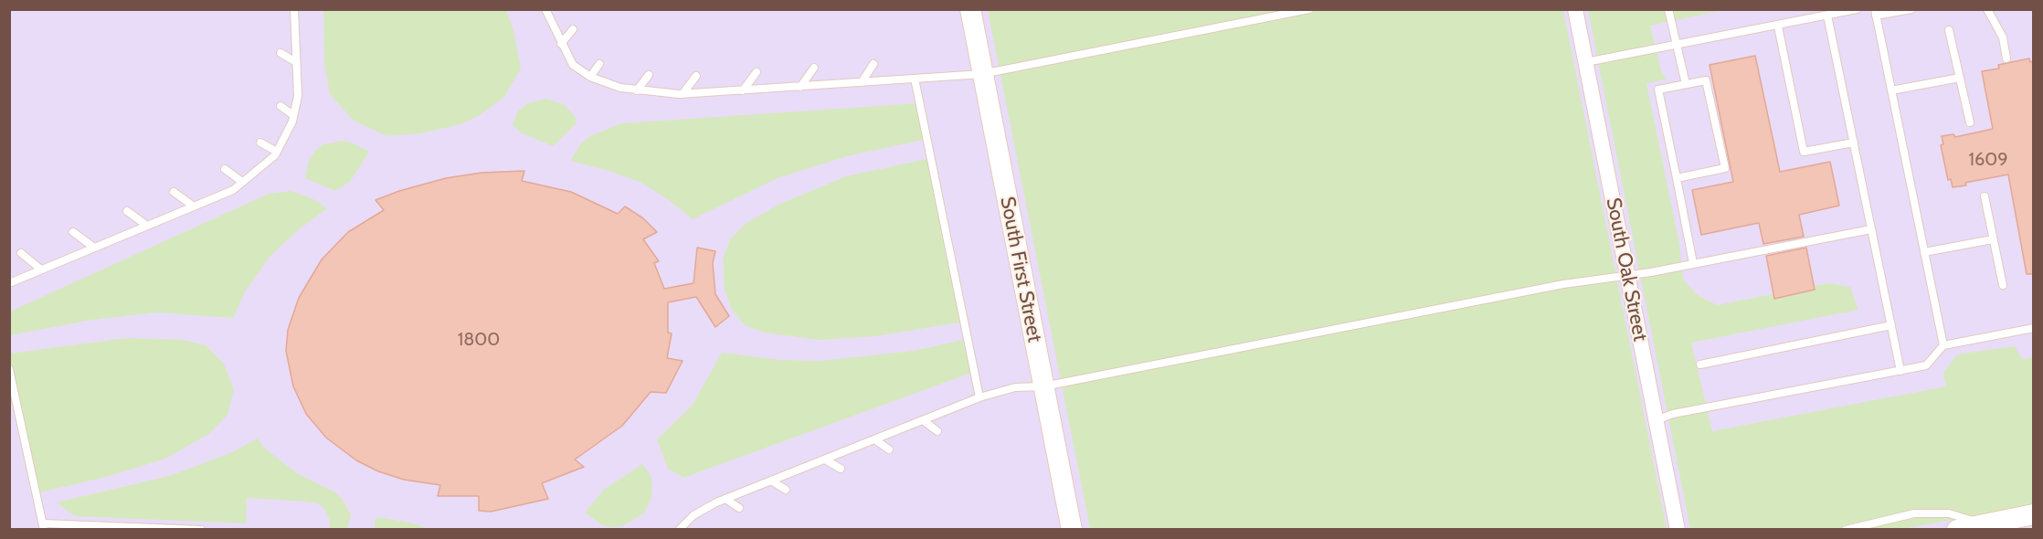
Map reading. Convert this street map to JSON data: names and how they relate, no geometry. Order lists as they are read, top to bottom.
{
  "streets": {
    "street": ["South First Street", "South Oak Street"]
  },
  "house_numbers": ["1609", "1800"]
}
